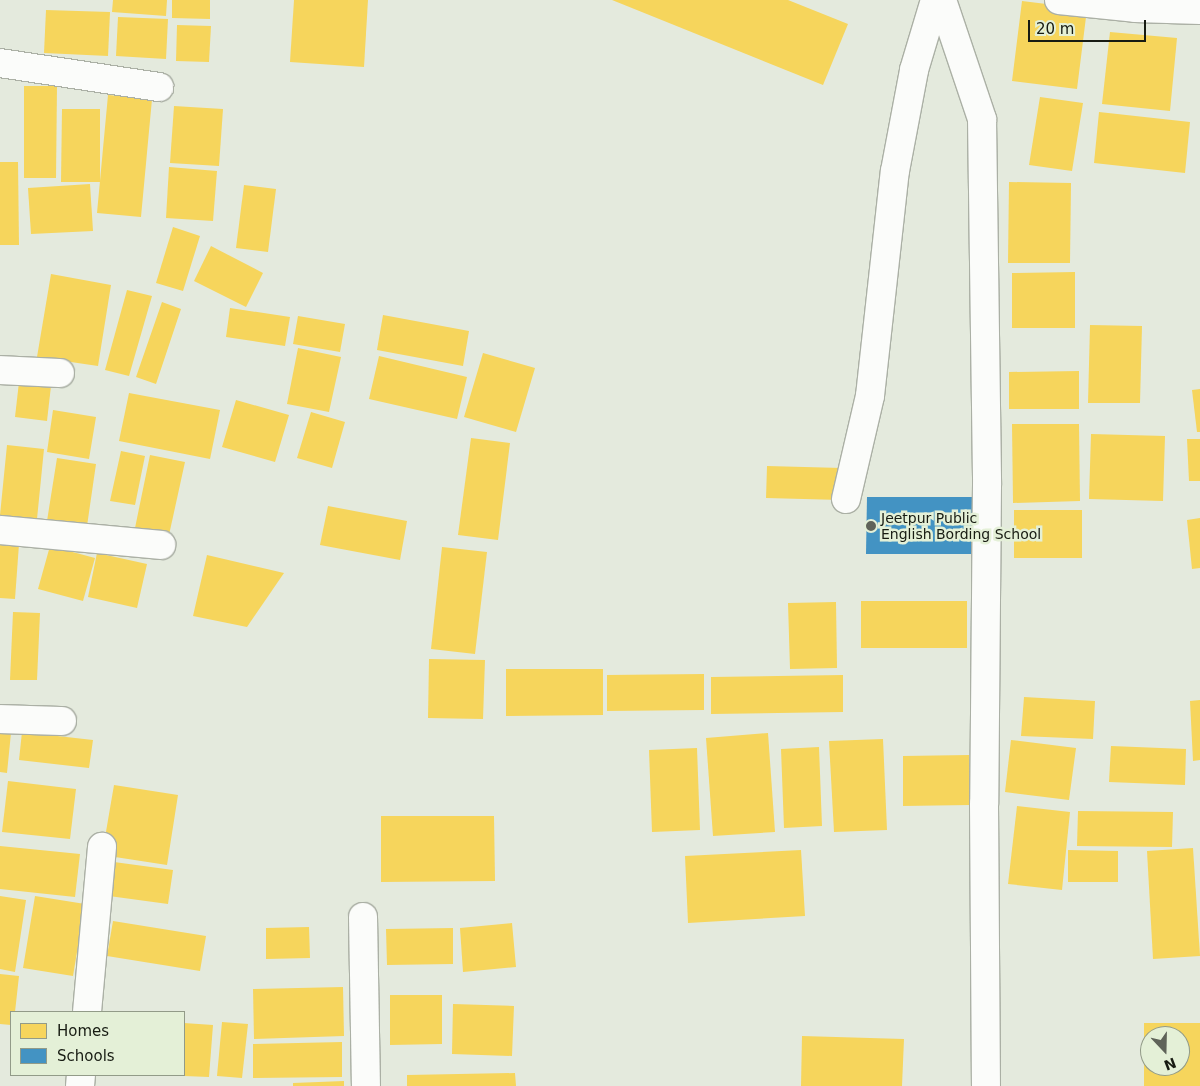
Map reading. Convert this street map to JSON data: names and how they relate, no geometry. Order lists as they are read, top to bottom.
{
  "places": ["Jeetpur Public English Bording School"],
  "legend": ["Homes", "Schools"],
  "scale_bar": "20 m",
  "north": "bottom"
}
